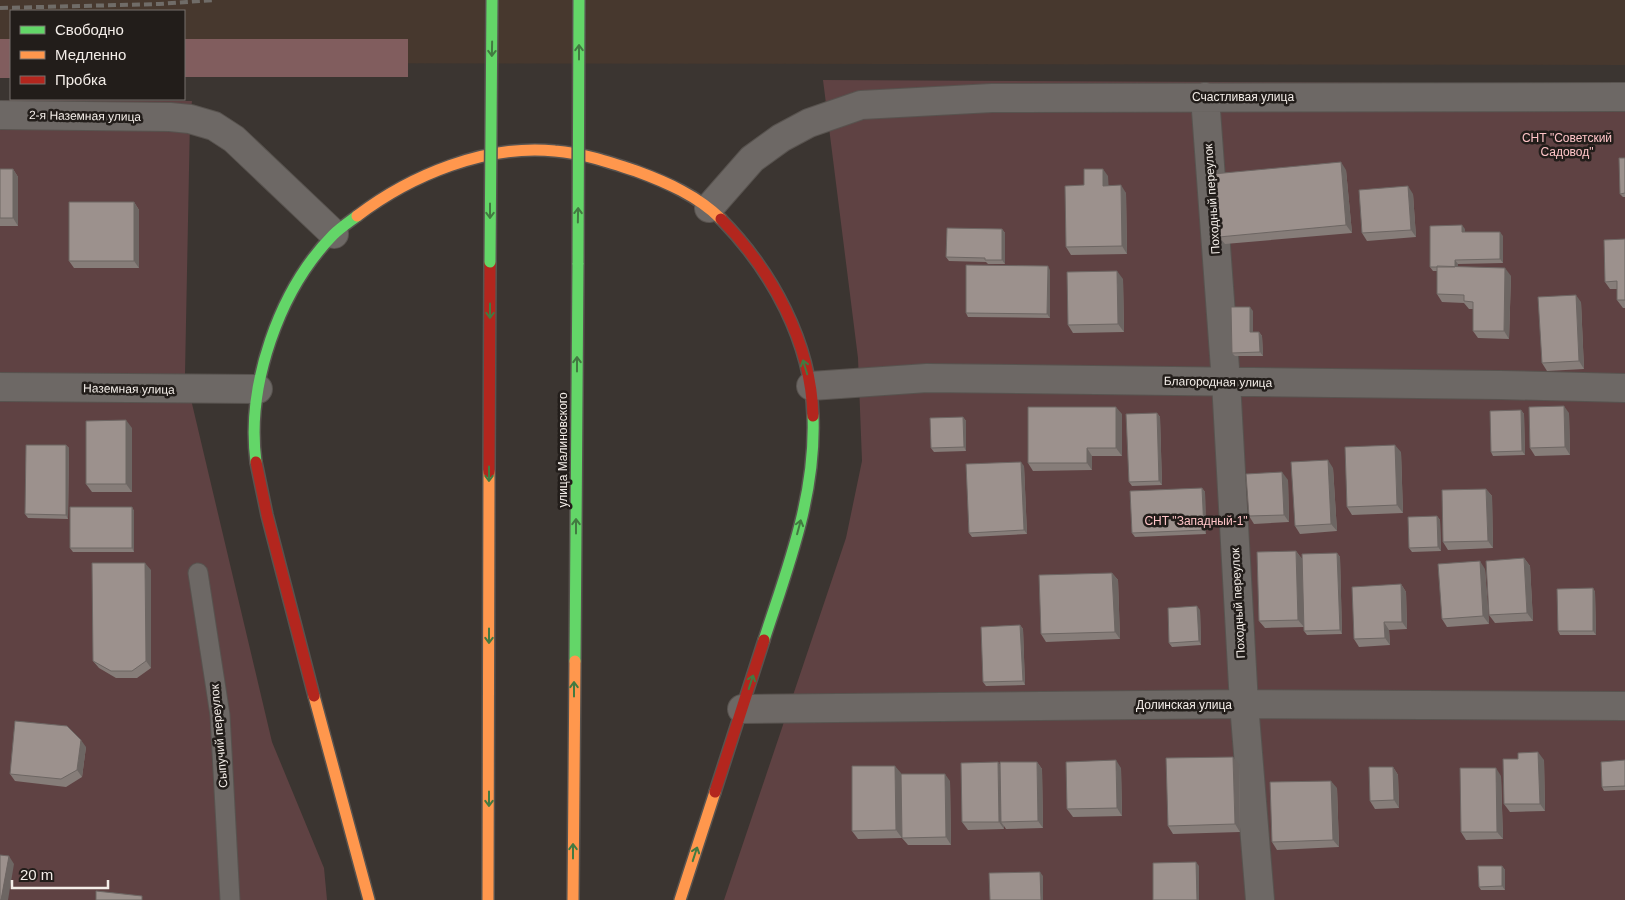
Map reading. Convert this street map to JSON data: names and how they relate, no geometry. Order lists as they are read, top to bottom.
{
  "streets": {
    "highway": ["улица Малиновского"],
    "street": [
      "Счастливая улица",
      "2-я Наземная улица",
      "Походный переулок",
      "Благородная улица",
      "Наземная улица",
      "Долинская улица"
    ],
    "lane": ["Сыпучий переулок"]
  },
  "crossings": [
    ["Счастливая улица", "Походный переулок"],
    ["Походный переулок", "Благородная улица"],
    ["Походный переулок", "Долинская улица"]
  ],
  "parks": ["СНТ \"Советский Садовод\"", "СНТ \"Западный-1\""],
  "legend": ["Свободно", "Медленно", "Пробка"],
  "scale_bar": "20 m"
}
